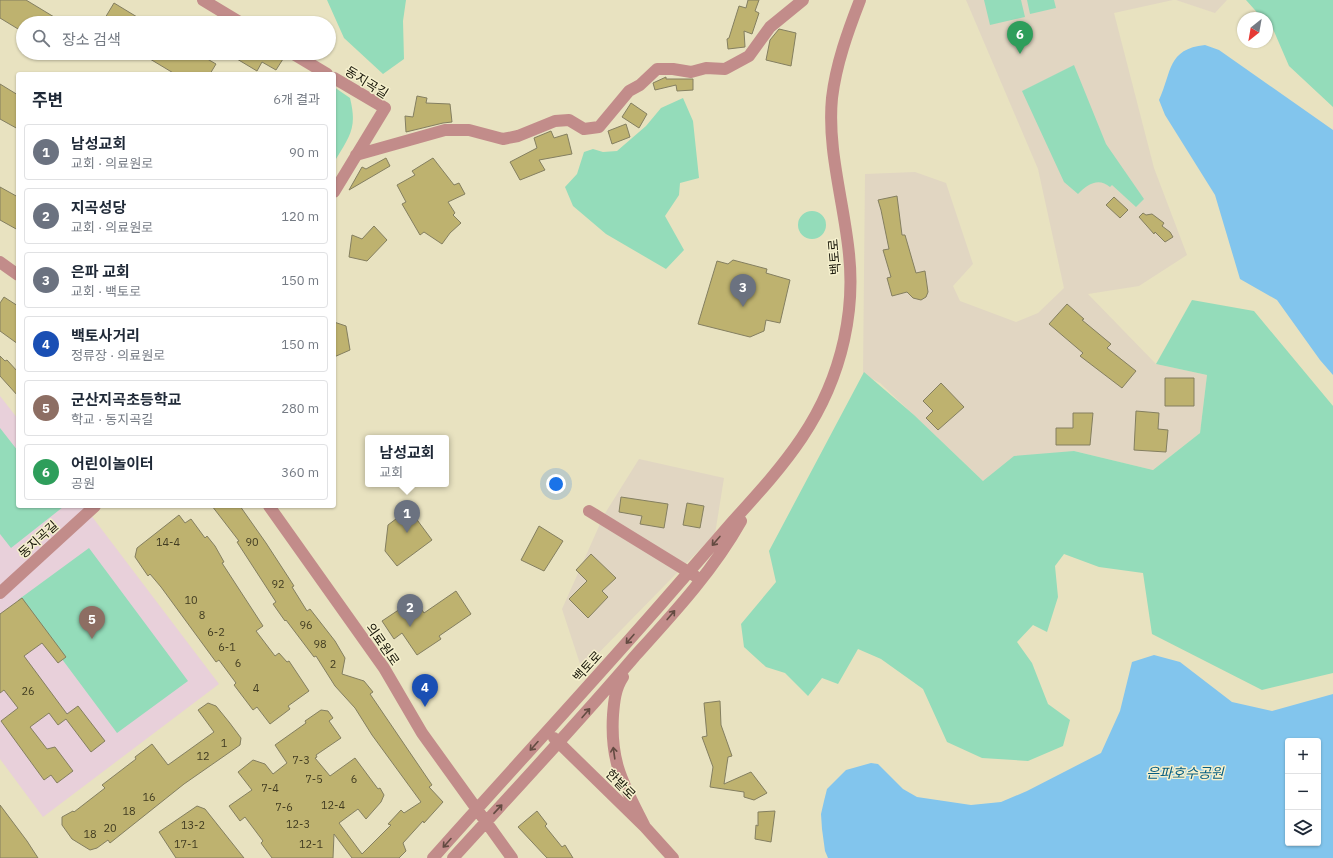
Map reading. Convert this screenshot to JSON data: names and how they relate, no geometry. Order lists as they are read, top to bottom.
{
  "streets": {
    "street": [
      "동지곡길",
      "백토로",
      "의료원로",
      "한밭로"
    ]
  },
  "crossings": [
    ["백토로", "의료원로"],
    ["백토로", "한밭로"]
  ],
  "water": ["은파호수공원"],
  "house_numbers": [
    "14-4",
    "90",
    "92",
    "10",
    "8",
    "96",
    "6-2",
    "98",
    "6-1",
    "6",
    "2",
    "4",
    "26",
    "1",
    "12",
    "7-3",
    "7-5",
    "6",
    "7-4",
    "16",
    "12-4",
    "7-6",
    "18",
    "12-3",
    "13-2",
    "20",
    "18",
    "17-1",
    "12-1"
  ],
  "north": "bottom left",
  "page": {
    "search": "장소 검색",
    "pins": [
      "6",
      "3",
      "1",
      "2",
      "5",
      "4"
    ],
    "heading": ["주변", "6개 결과"],
    "list": [
      {
        "mark": "1",
        "name": "남성교회",
        "note": "교회 · 의료원로",
        "value": "90 m"
      },
      {
        "mark": "2",
        "name": "지곡성당",
        "note": "교회 · 의료원로",
        "value": "120 m"
      },
      {
        "mark": "3",
        "name": "은파 교회",
        "note": "교회 · 백토로",
        "value": "150 m"
      },
      {
        "mark": "4",
        "name": "백토사거리",
        "note": "정류장 · 의료원로",
        "value": "150 m"
      },
      {
        "mark": "5",
        "name": "군산지곡초등학교",
        "note": "학교 · 동지곡길",
        "value": "280 m"
      },
      {
        "mark": "6",
        "name": "어린이놀이터",
        "note": "공원",
        "value": "360 m"
      }
    ],
    "popup": ["남성교회", "교회"],
    "map_buttons": ["+", "−"]
  }
}
